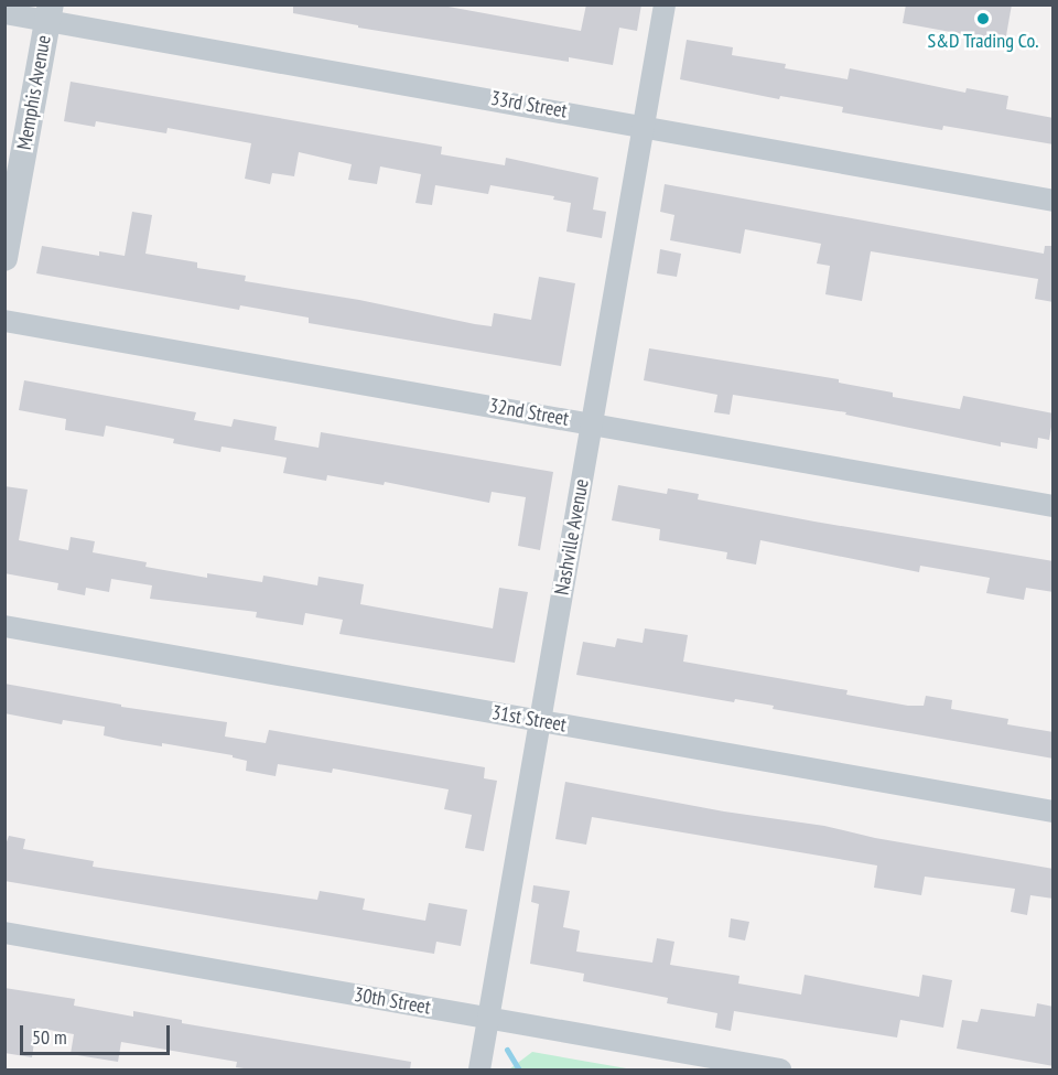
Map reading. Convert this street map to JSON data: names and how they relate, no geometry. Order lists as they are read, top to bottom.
{
  "streets": {
    "street": [
      "Memphis Avenue",
      "33rd Street",
      "32nd Street",
      "Nashville Avenue",
      "31st Street",
      "30th Street"
    ]
  },
  "crossings": [
    ["Memphis Avenue", "33rd Street"],
    ["33rd Street", "Nashville Avenue"],
    ["32nd Street", "Nashville Avenue"],
    ["Nashville Avenue", "31st Street"],
    ["Nashville Avenue", "30th Street"]
  ],
  "places": ["S&D Trading Co."],
  "scale_bar": "50 m"
}
